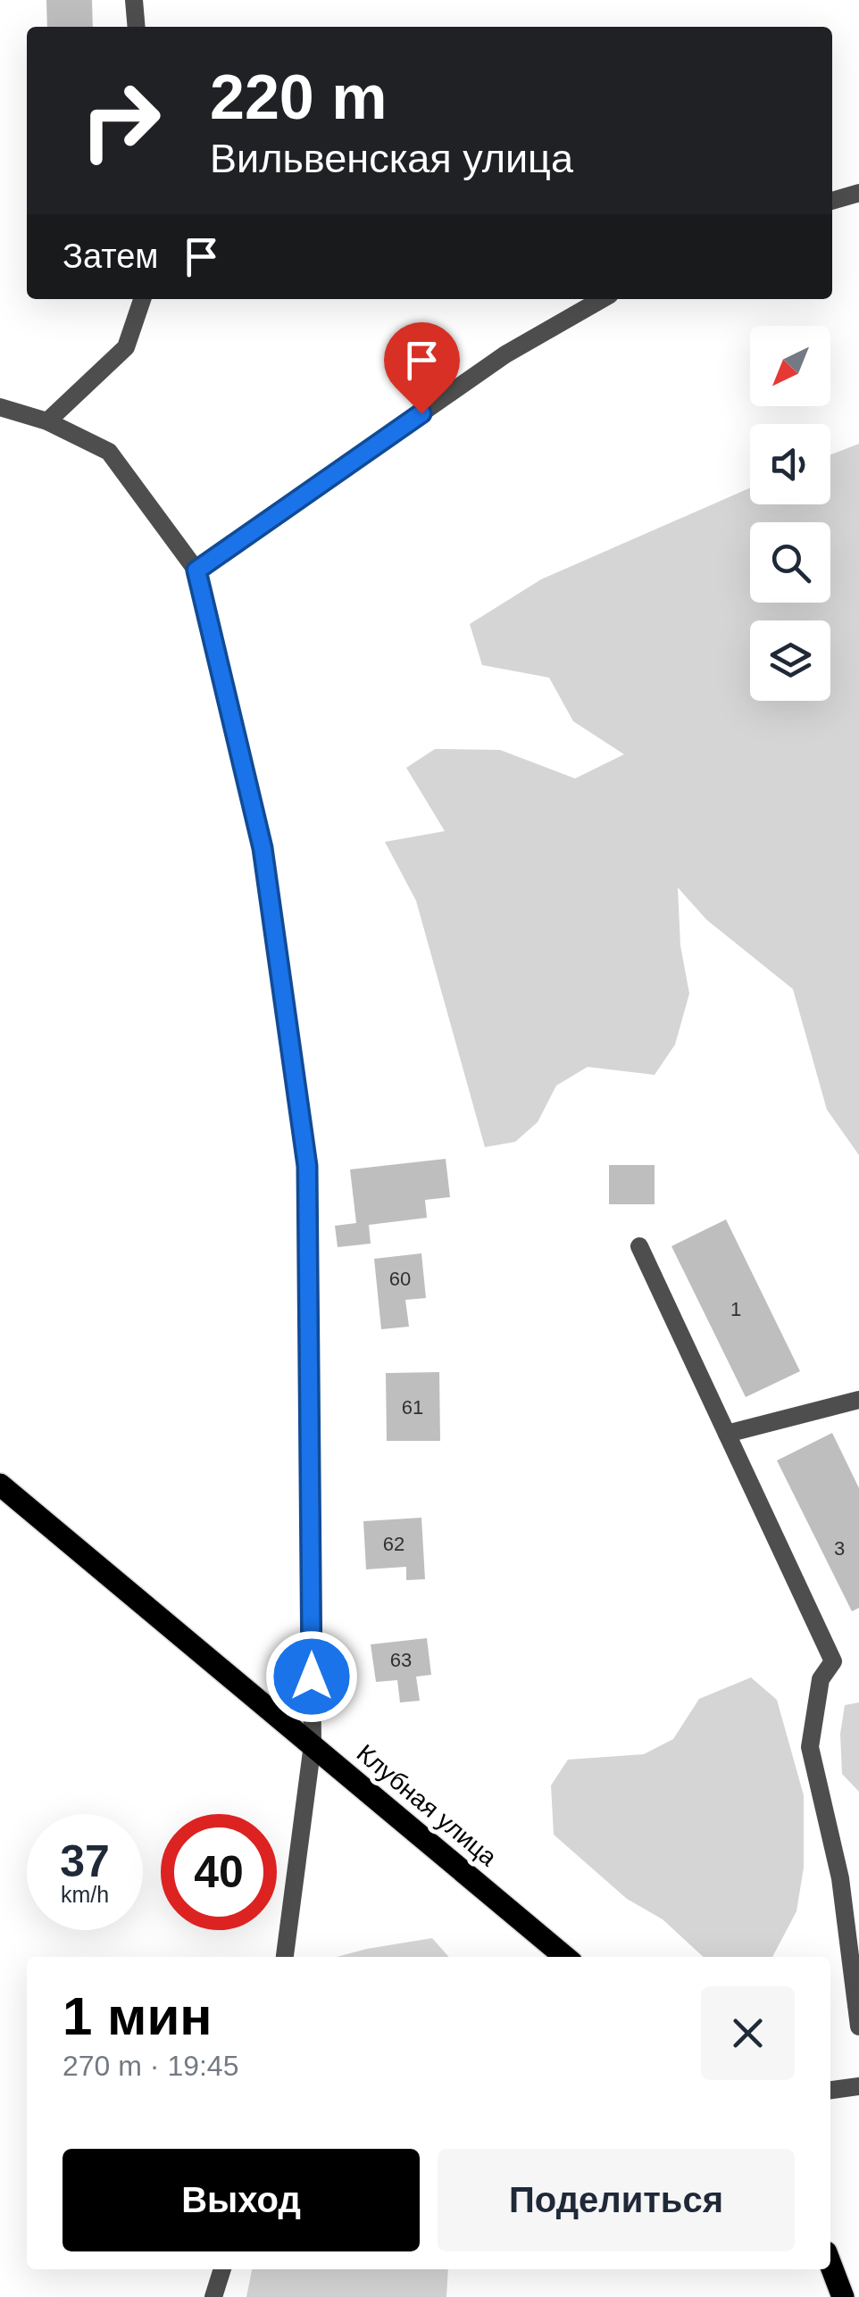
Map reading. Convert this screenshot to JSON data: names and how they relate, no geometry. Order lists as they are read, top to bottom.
{
  "streets": {
    "main road": ["Клубная улица"]
  },
  "house_numbers": [
    "60",
    "1",
    "61",
    "62",
    "3",
    "63"
  ],
  "north": "bottom left",
  "page": {
    "turn": ["220 m", "Вильвенская улица"],
    "then": "Затем",
    "speed": "37 km/h",
    "limit": "40",
    "heading": ["1 мин", "270 m · 19:45"],
    "buttons": ["Выход", "Поделиться"]
  }
}
